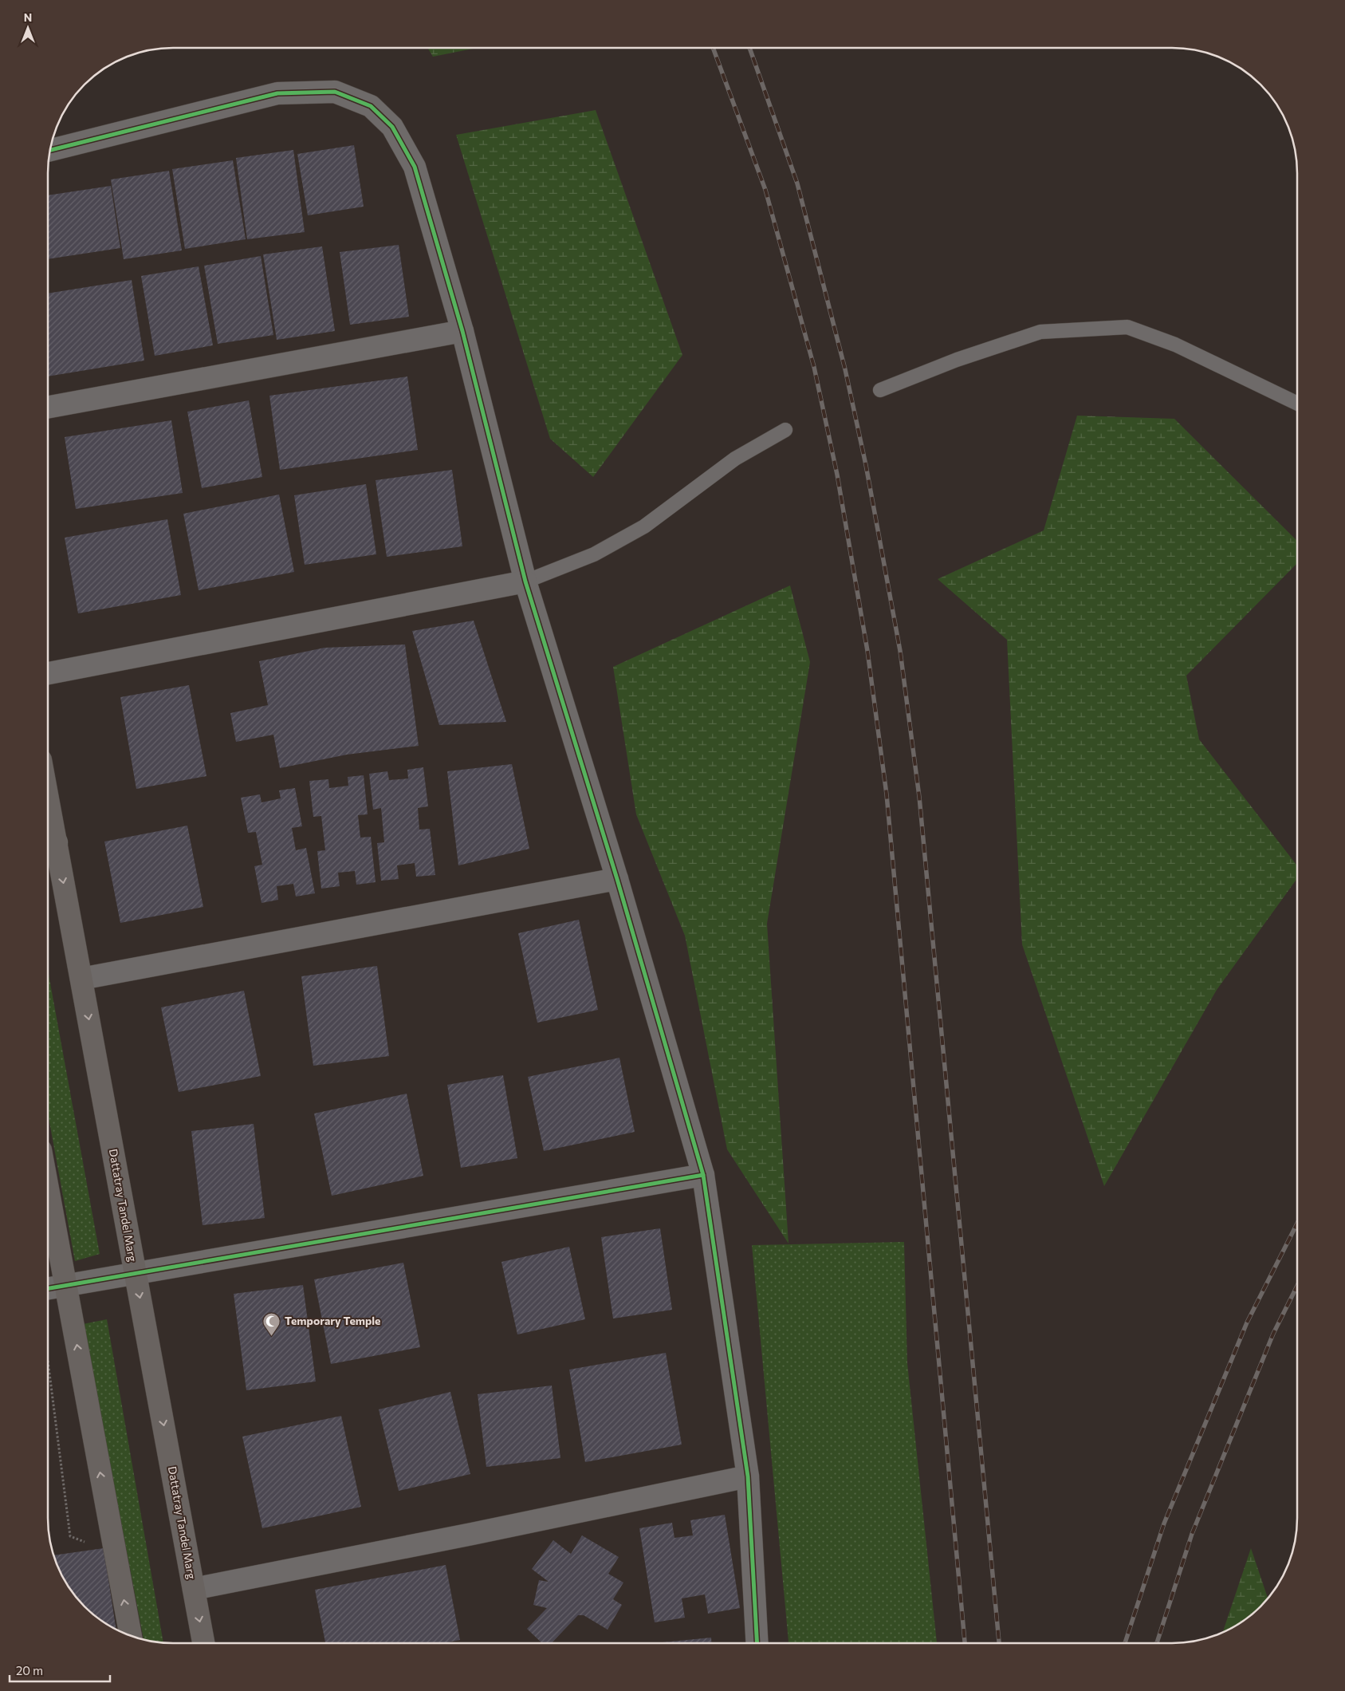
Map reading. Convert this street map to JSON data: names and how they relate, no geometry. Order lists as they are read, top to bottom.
{
  "streets": {
    "main road": ["Dattatray Tandel Marg"]
  },
  "places": {
    "mosque": ["Temporary Temple"]
  },
  "scale_bar": "20 m",
  "north": "top"
}
